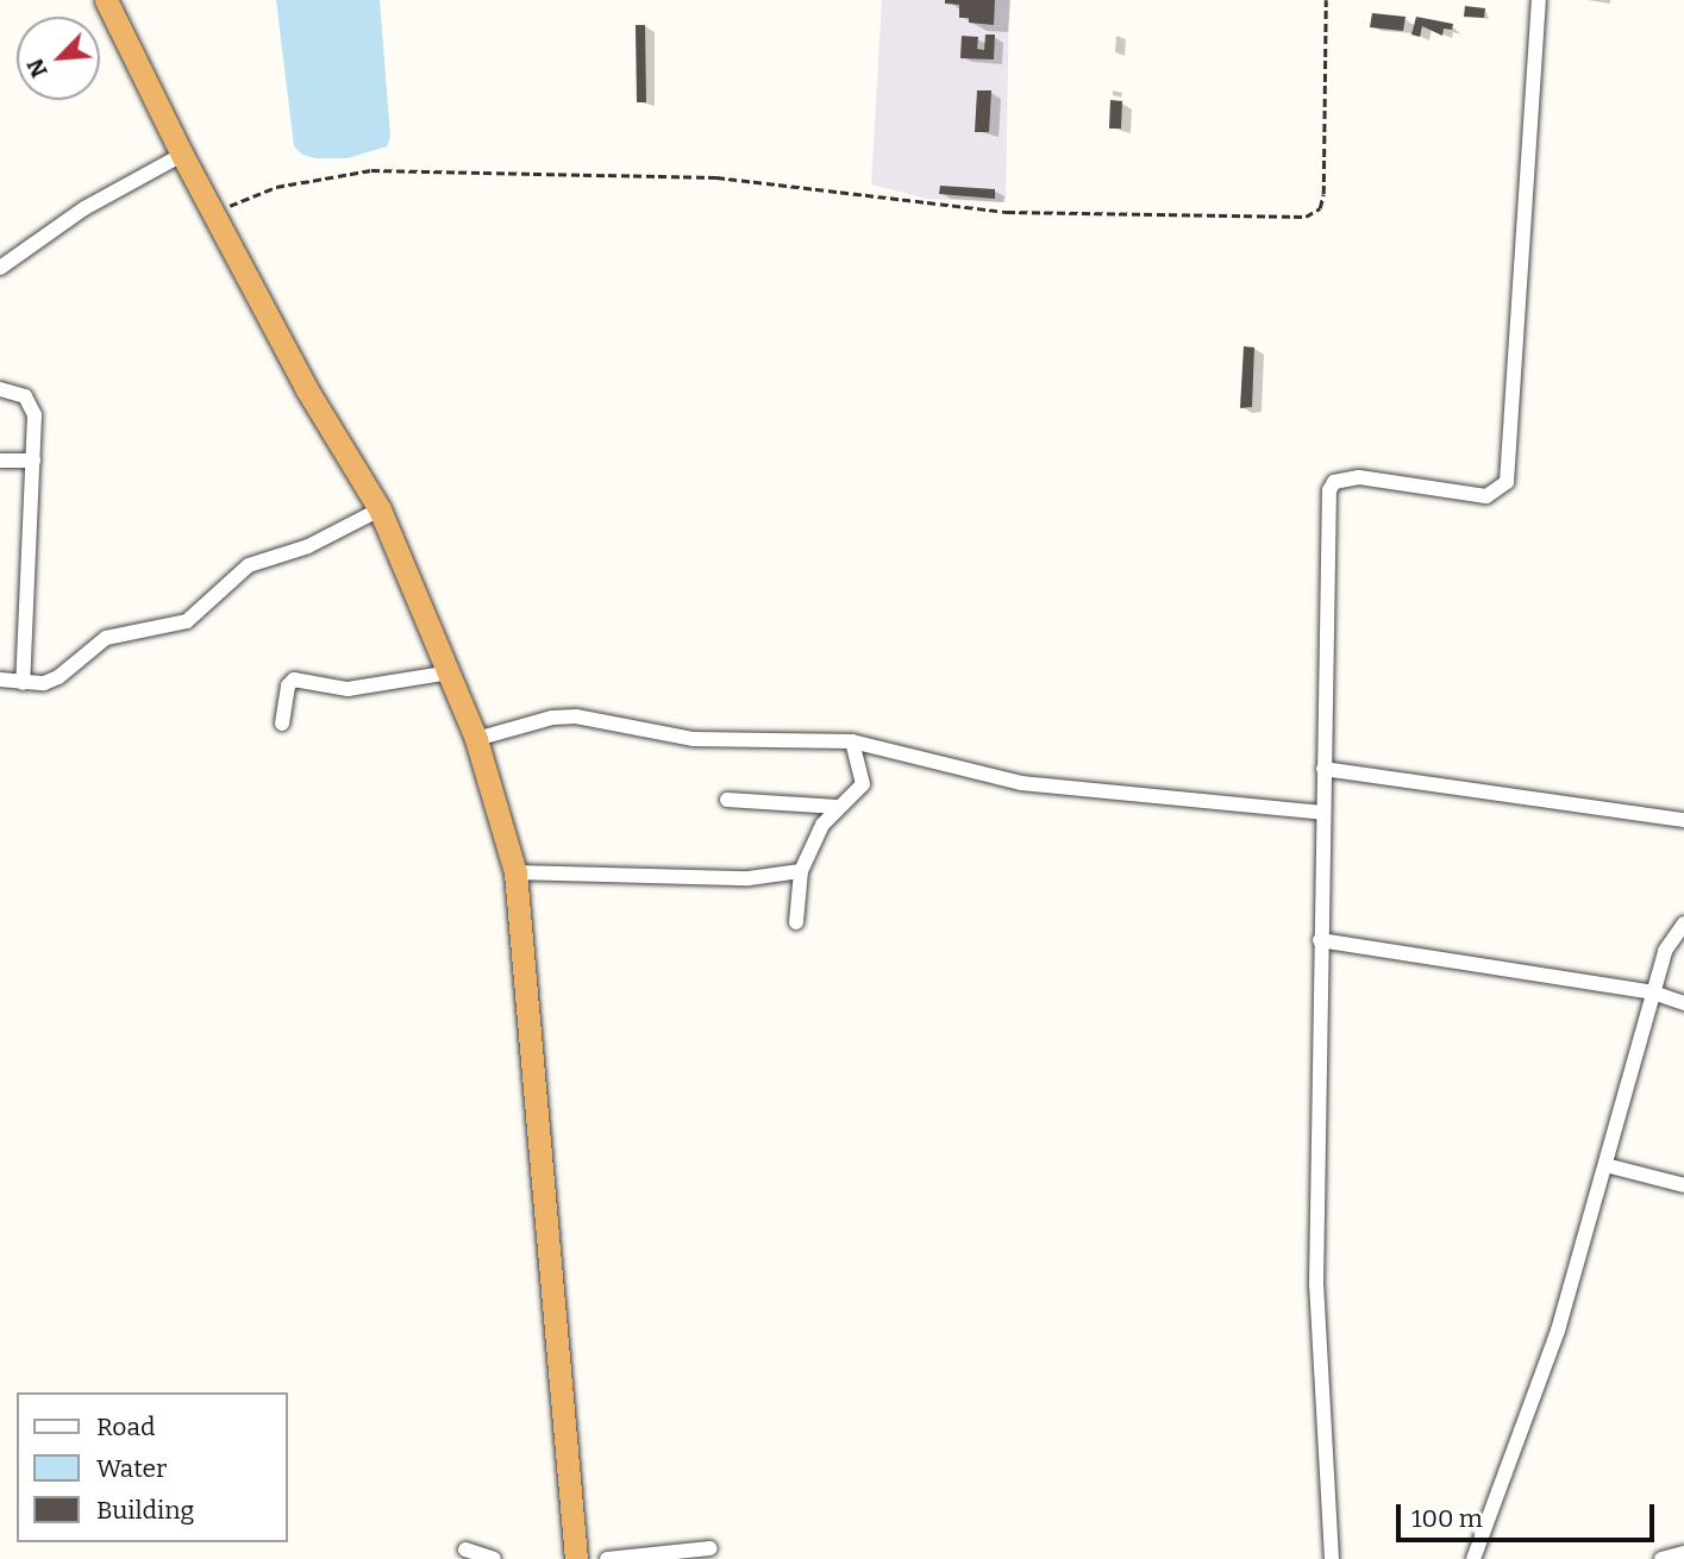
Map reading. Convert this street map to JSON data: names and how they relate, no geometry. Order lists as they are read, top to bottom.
{
  "legend": ["Road", "Water", "Building"],
  "scale_bar": "100 m",
  "north": "bottom left"
}
